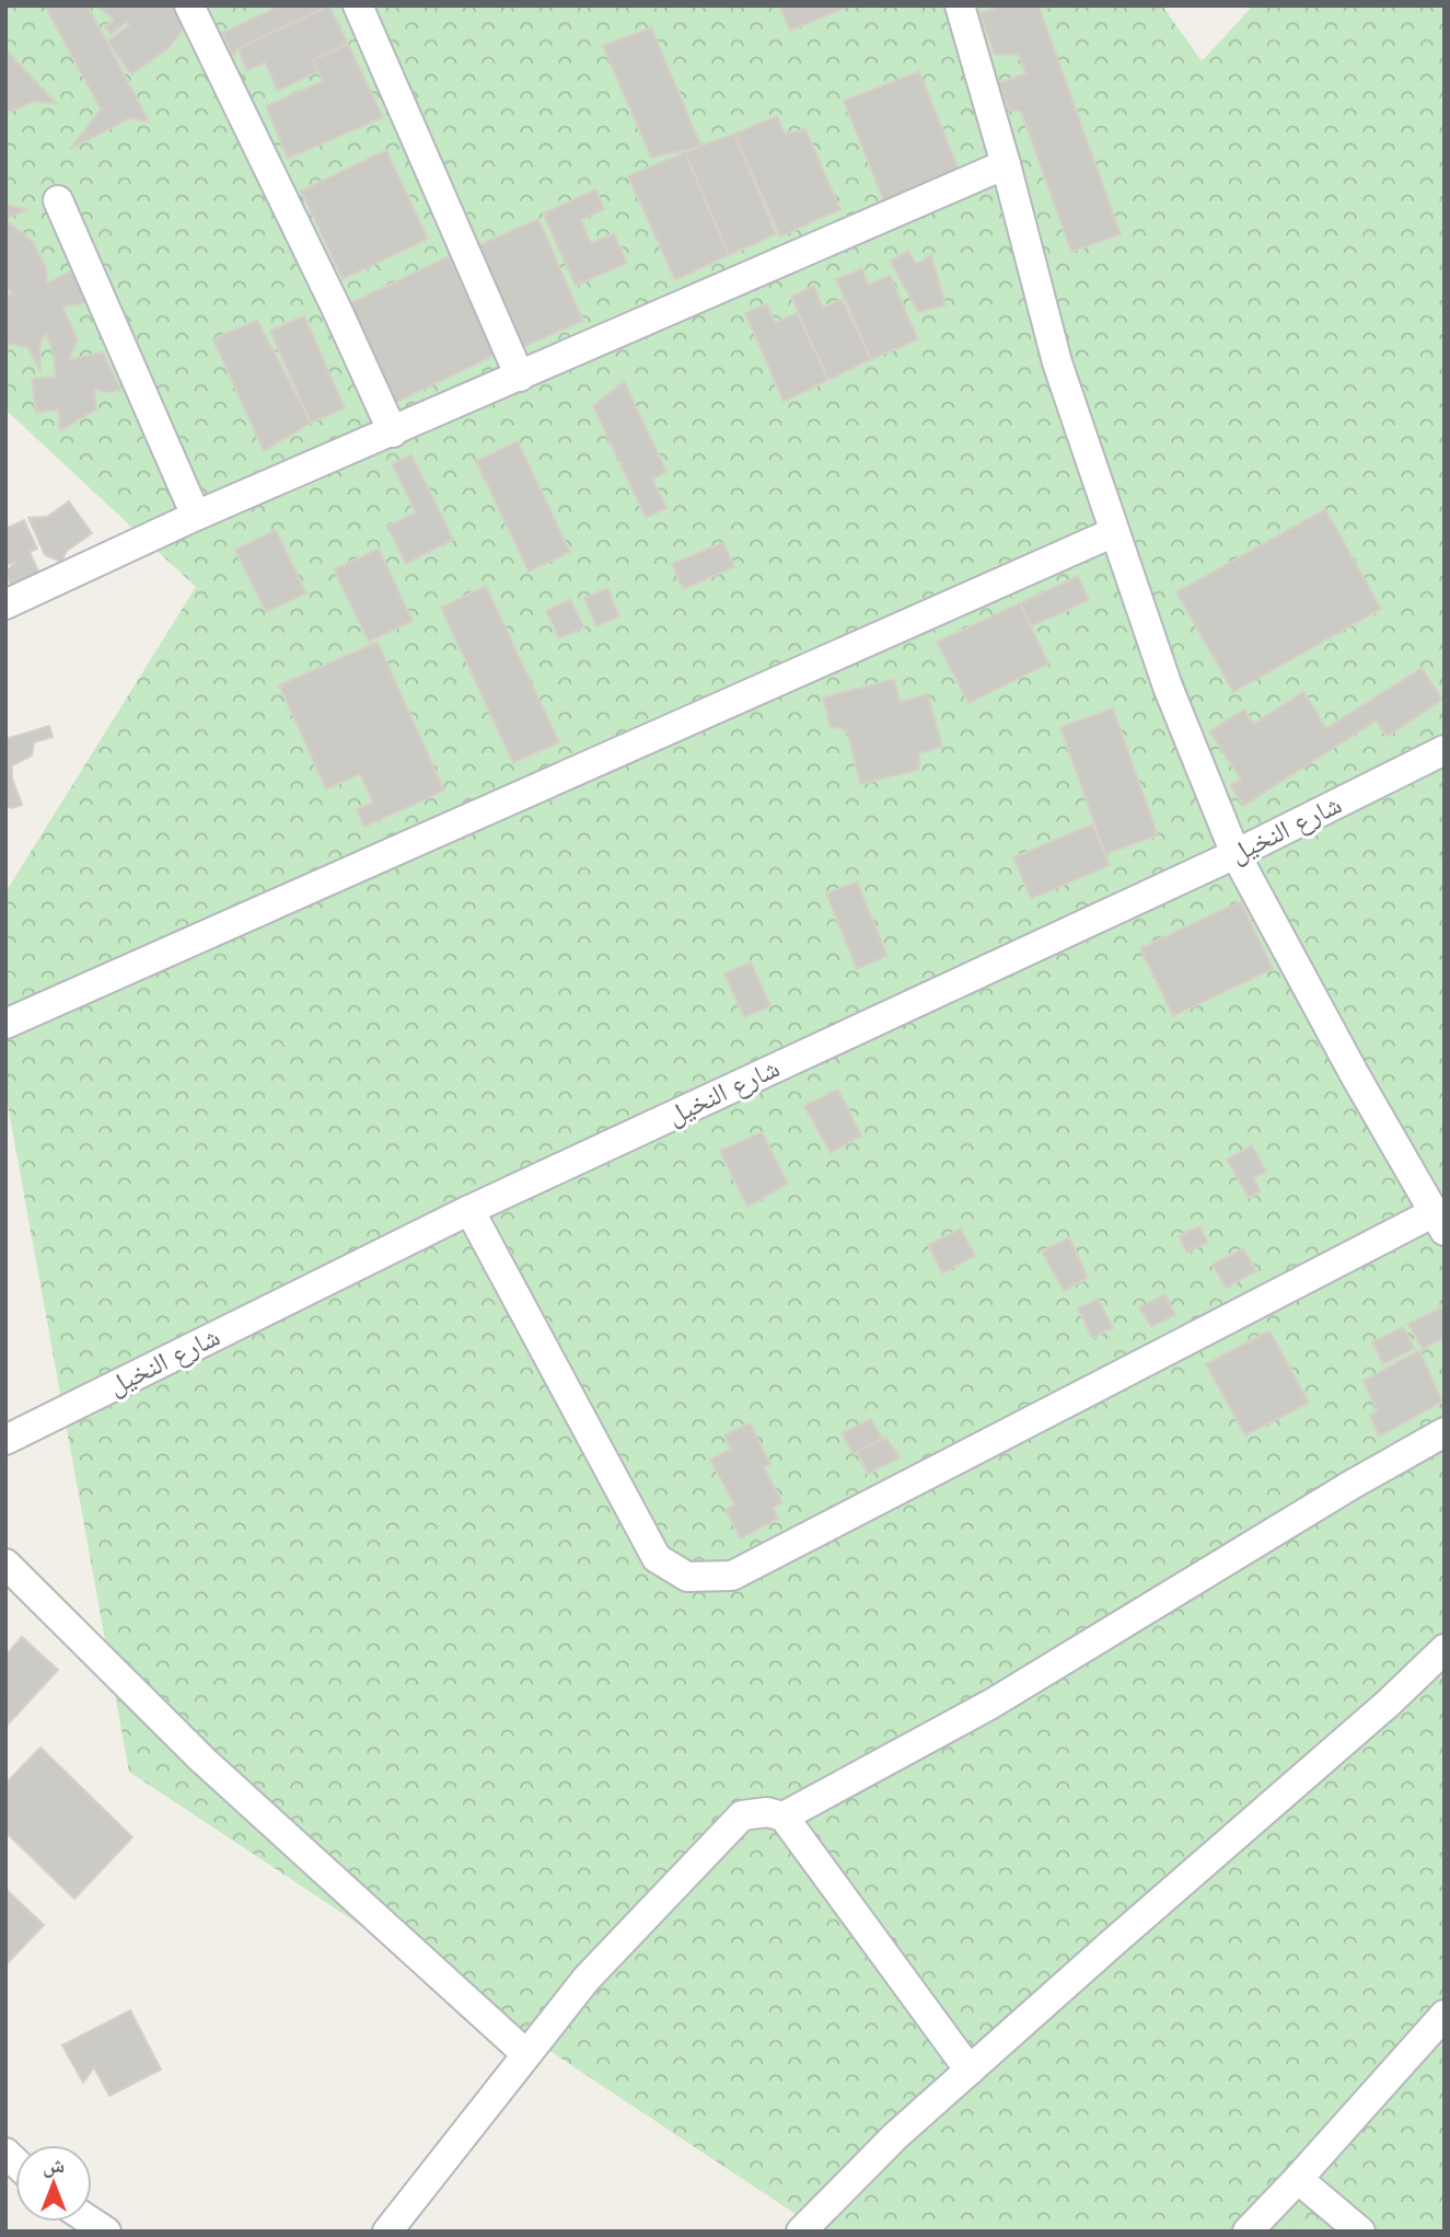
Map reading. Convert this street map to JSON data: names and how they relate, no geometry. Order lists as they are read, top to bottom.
{
  "streets": {
    "street": ["شارع النخيل"]
  },
  "north": "top"
}
